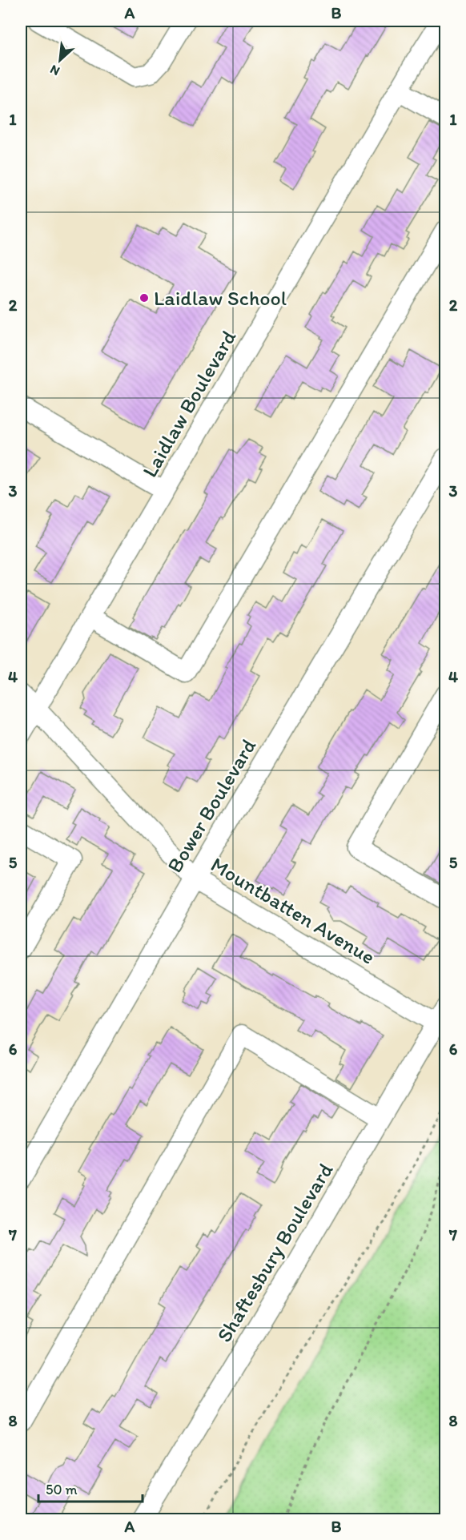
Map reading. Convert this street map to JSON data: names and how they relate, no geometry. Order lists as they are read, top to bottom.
{
  "streets": {
    "street": [
      "Laidlaw Boulevard",
      "Bower Boulevard",
      "Mountbatten Avenue",
      "Shaftesbury Boulevard"
    ]
  },
  "crossings": [
    ["Laidlaw Boulevard", "Mountbatten Avenue"],
    ["Bower Boulevard", "Mountbatten Avenue"],
    ["Mountbatten Avenue", "Shaftesbury Boulevard"]
  ],
  "places": ["Laidlaw School"],
  "scale_bar": "50 m",
  "north": "bottom left",
  "grid": {
    "columns": ["A", "B"],
    "rows": [
      "1",
      "2",
      "3",
      "4",
      "5",
      "6",
      "7",
      "8"
    ]
  }
}
